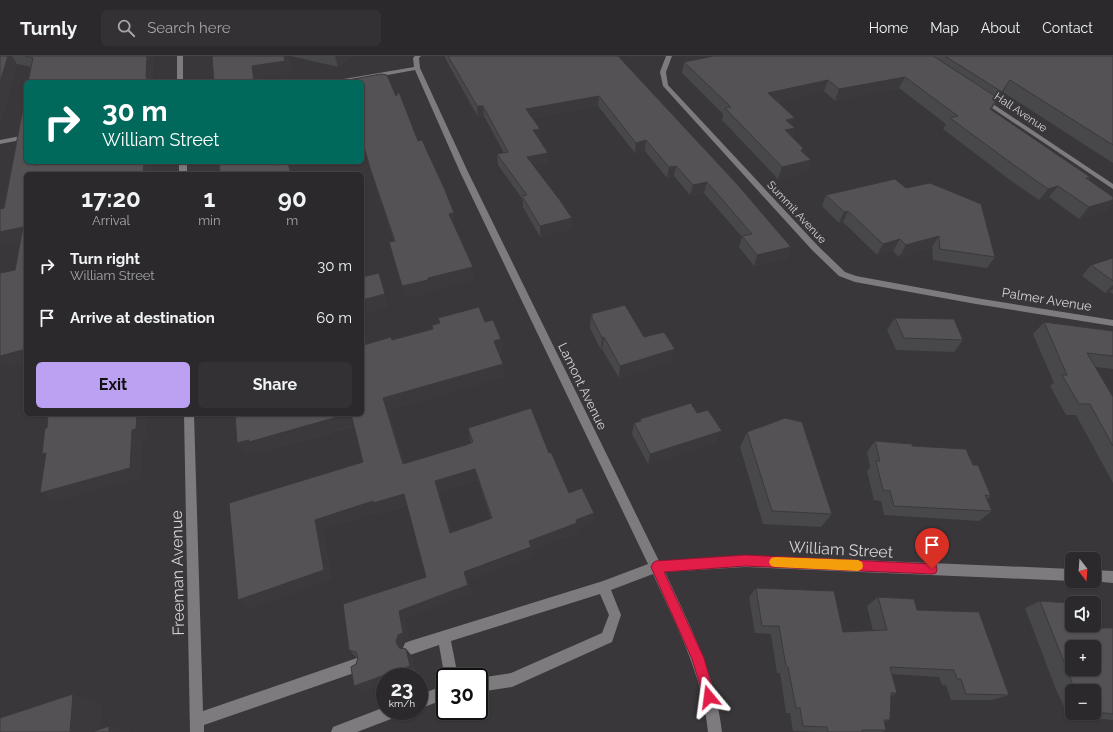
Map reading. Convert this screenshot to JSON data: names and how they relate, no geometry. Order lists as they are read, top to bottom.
{
  "streets": {
    "street": [
      "Hall Avenue",
      "Summit Avenue",
      "Palmer Avenue",
      "Lamont Avenue",
      "William Street",
      "Freeman Avenue"
    ]
  },
  "crossings": [
    ["Summit Avenue", "Palmer Avenue"],
    ["Lamont Avenue", "William Street"]
  ],
  "north": "bottom",
  "page": {
    "header": "Turnly",
    "search": "Search here",
    "nav": [
      "Home",
      "Map",
      "About",
      "Contact"
    ],
    "turn": ["30 m", "William Street"],
    "eta": [
      "17:20",
      "Arrival",
      "1",
      "min",
      "90",
      "m"
    ],
    "list": [
      {
        "name": "Turn right",
        "note": "William Street",
        "value": "30 m"
      },
      {
        "name": "Arrive at destination",
        "value": "60 m"
      }
    ],
    "buttons": ["Exit", "Share"],
    "map_buttons": ["+", "−"],
    "speed": "23 km/h",
    "limit": "30"
  }
}
